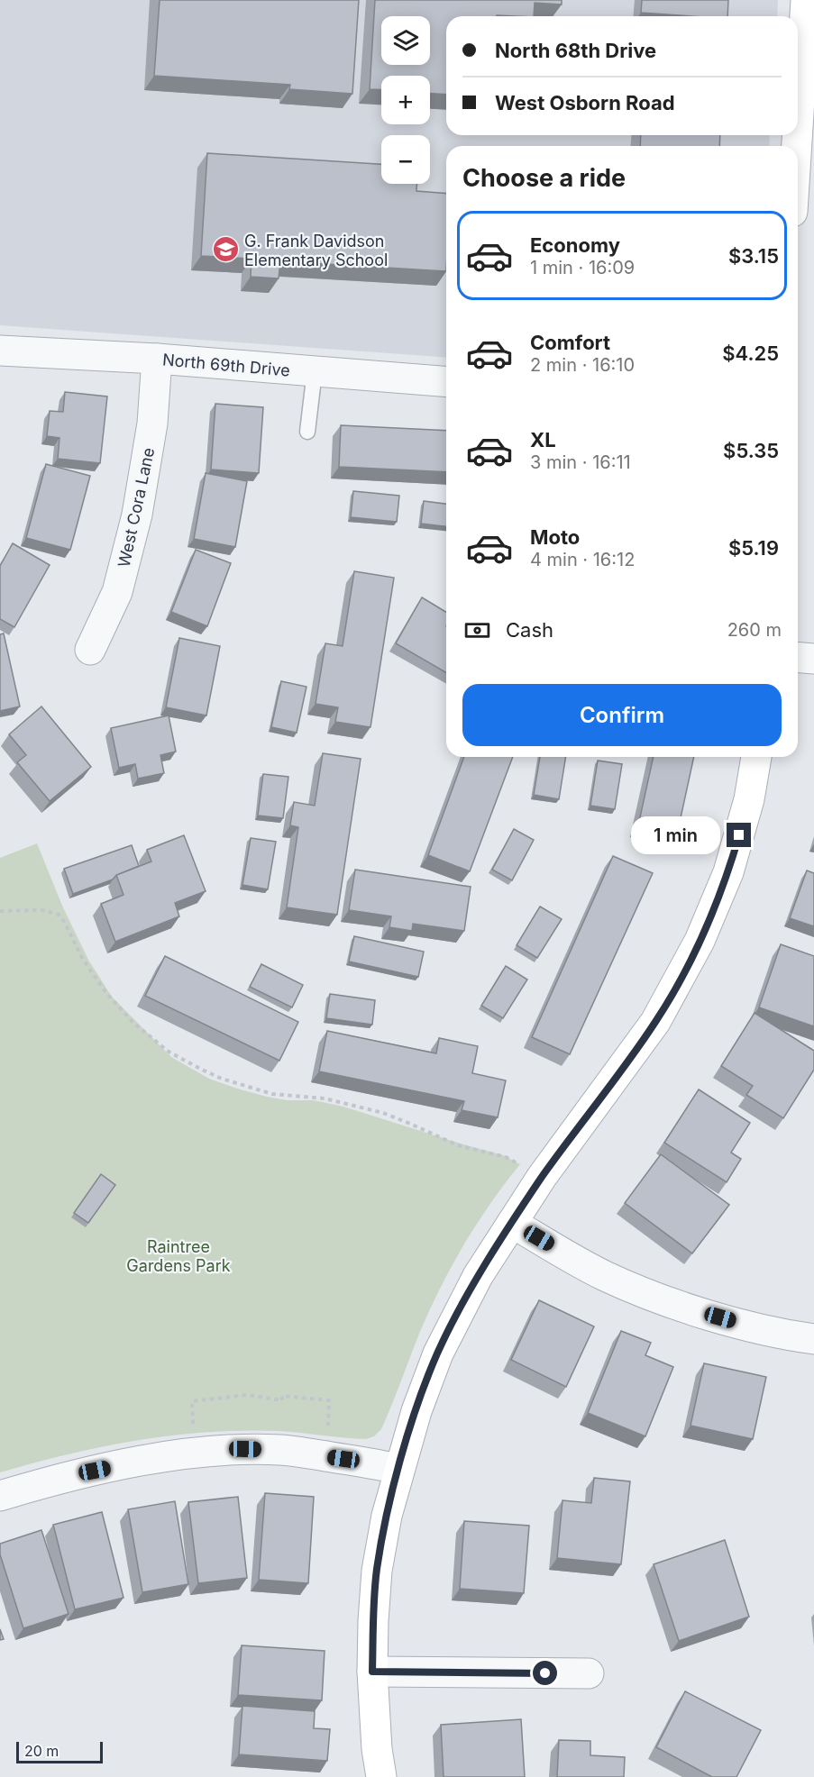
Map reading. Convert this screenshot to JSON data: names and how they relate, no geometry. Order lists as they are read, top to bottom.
{
  "streets": {
    "street": ["North 69th Drive", "West Cora Lane"]
  },
  "crossings": [
    ["North 69th Drive", "West Cora Lane"]
  ],
  "parks": ["Raintree Gardens Park"],
  "places": {
    "school or university": ["G. Frank Davidson Elementary School"]
  },
  "scale_bar": "20 m",
  "page": {
    "map_buttons": ["+", "−"],
    "banner": ["North 68th Drive", "West Osborn Road"],
    "heading": "Choose a ride",
    "list": [
      {
        "name": "Economy",
        "note": "1 min · 16:09",
        "value": "$3.15"
      },
      {
        "name": "Comfort",
        "note": "2 min · 16:10",
        "value": "$4.25"
      },
      {
        "name": "XL",
        "note": "3 min · 16:11",
        "value": "$5.35"
      },
      {
        "name": "Moto",
        "note": "4 min · 16:12",
        "value": "$5.19"
      }
    ],
    "pay": ["Cash", "260 m"],
    "buttons": "Confirm",
    "bubble": "1 min",
    "scale": "20 m"
  }
}
